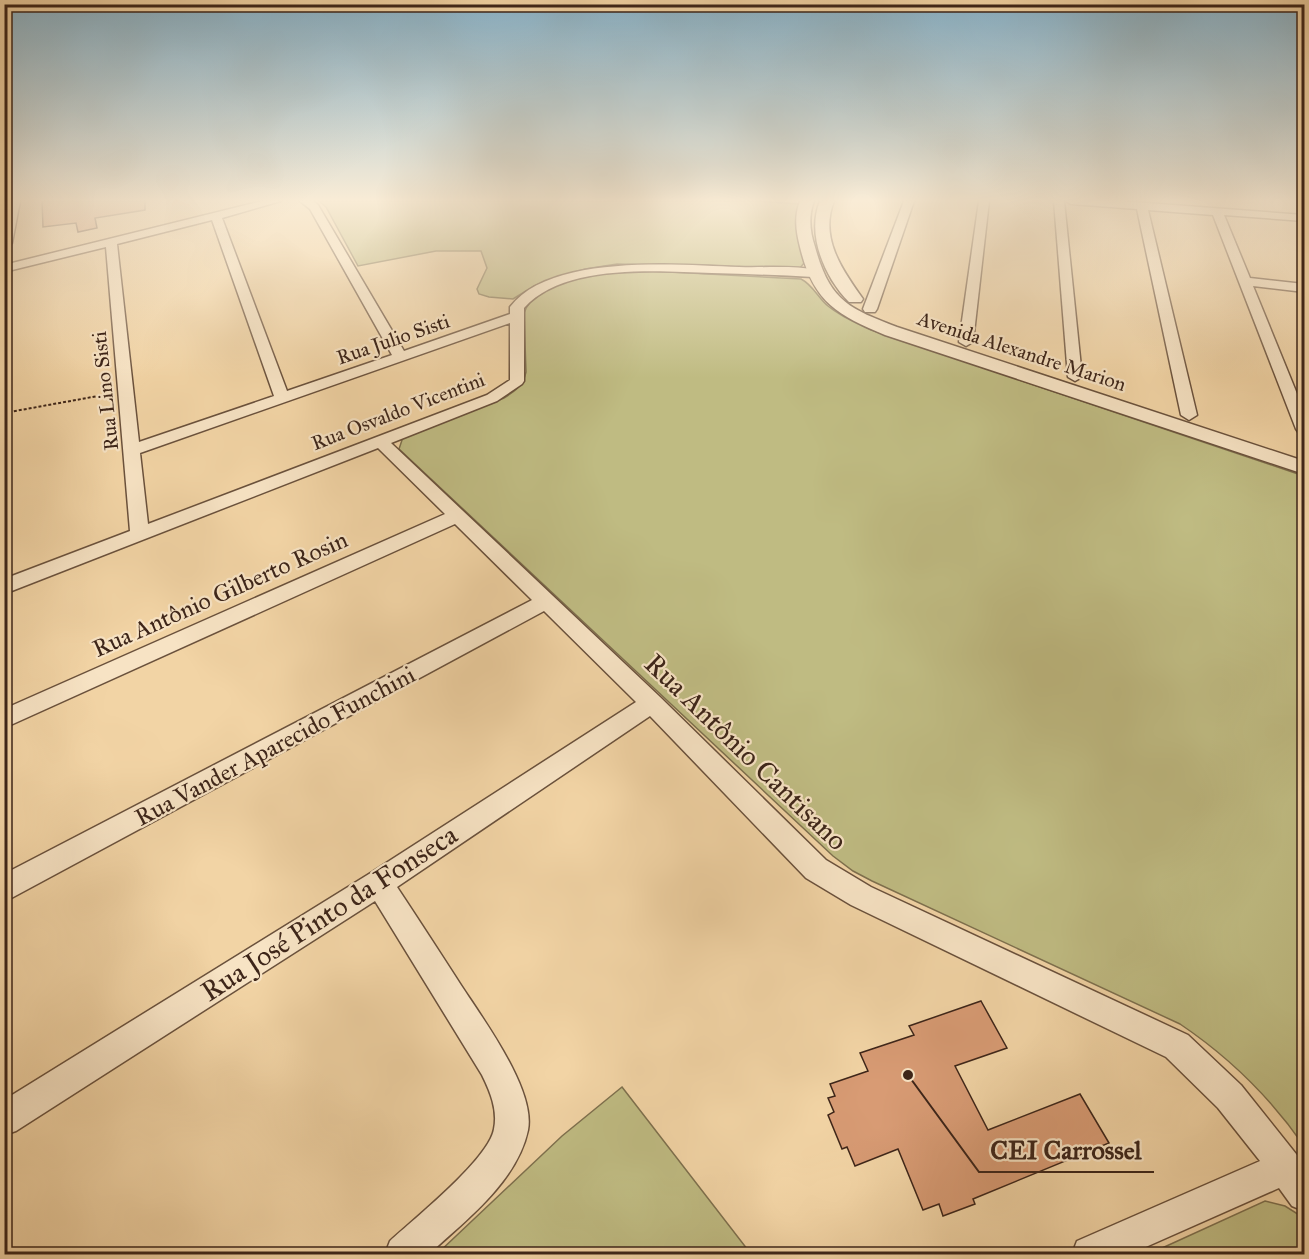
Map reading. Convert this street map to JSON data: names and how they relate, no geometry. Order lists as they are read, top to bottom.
{
  "streets": {
    "street": [
      "Rua Julio Sisti",
      "Avenida Alexandre Marion",
      "Rua Lino Sisti",
      "Rua Osvaldo Vicentini",
      "Rua Antônio Gilberto Rosin",
      "Rua Vander Aparecido Funchini",
      "Rua Antônio Cantisano",
      "Rua José Pinto da Fonseca"
    ]
  },
  "crossings": [
    ["Rua Julio Sisti", "Rua Lino Sisti"],
    ["Rua Julio Sisti", "Rua Osvaldo Vicentini"],
    ["Rua Lino Sisti", "Rua Osvaldo Vicentini"],
    ["Rua Osvaldo Vicentini", "Rua Antônio Cantisano"],
    ["Rua Antônio Gilberto Rosin", "Rua Antônio Cantisano"],
    ["Rua Vander Aparecido Funchini", "Rua Antônio Cantisano"],
    ["Rua Antônio Cantisano", "Rua José Pinto da Fonseca"]
  ],
  "places": ["CEI Carrossel"]
}
